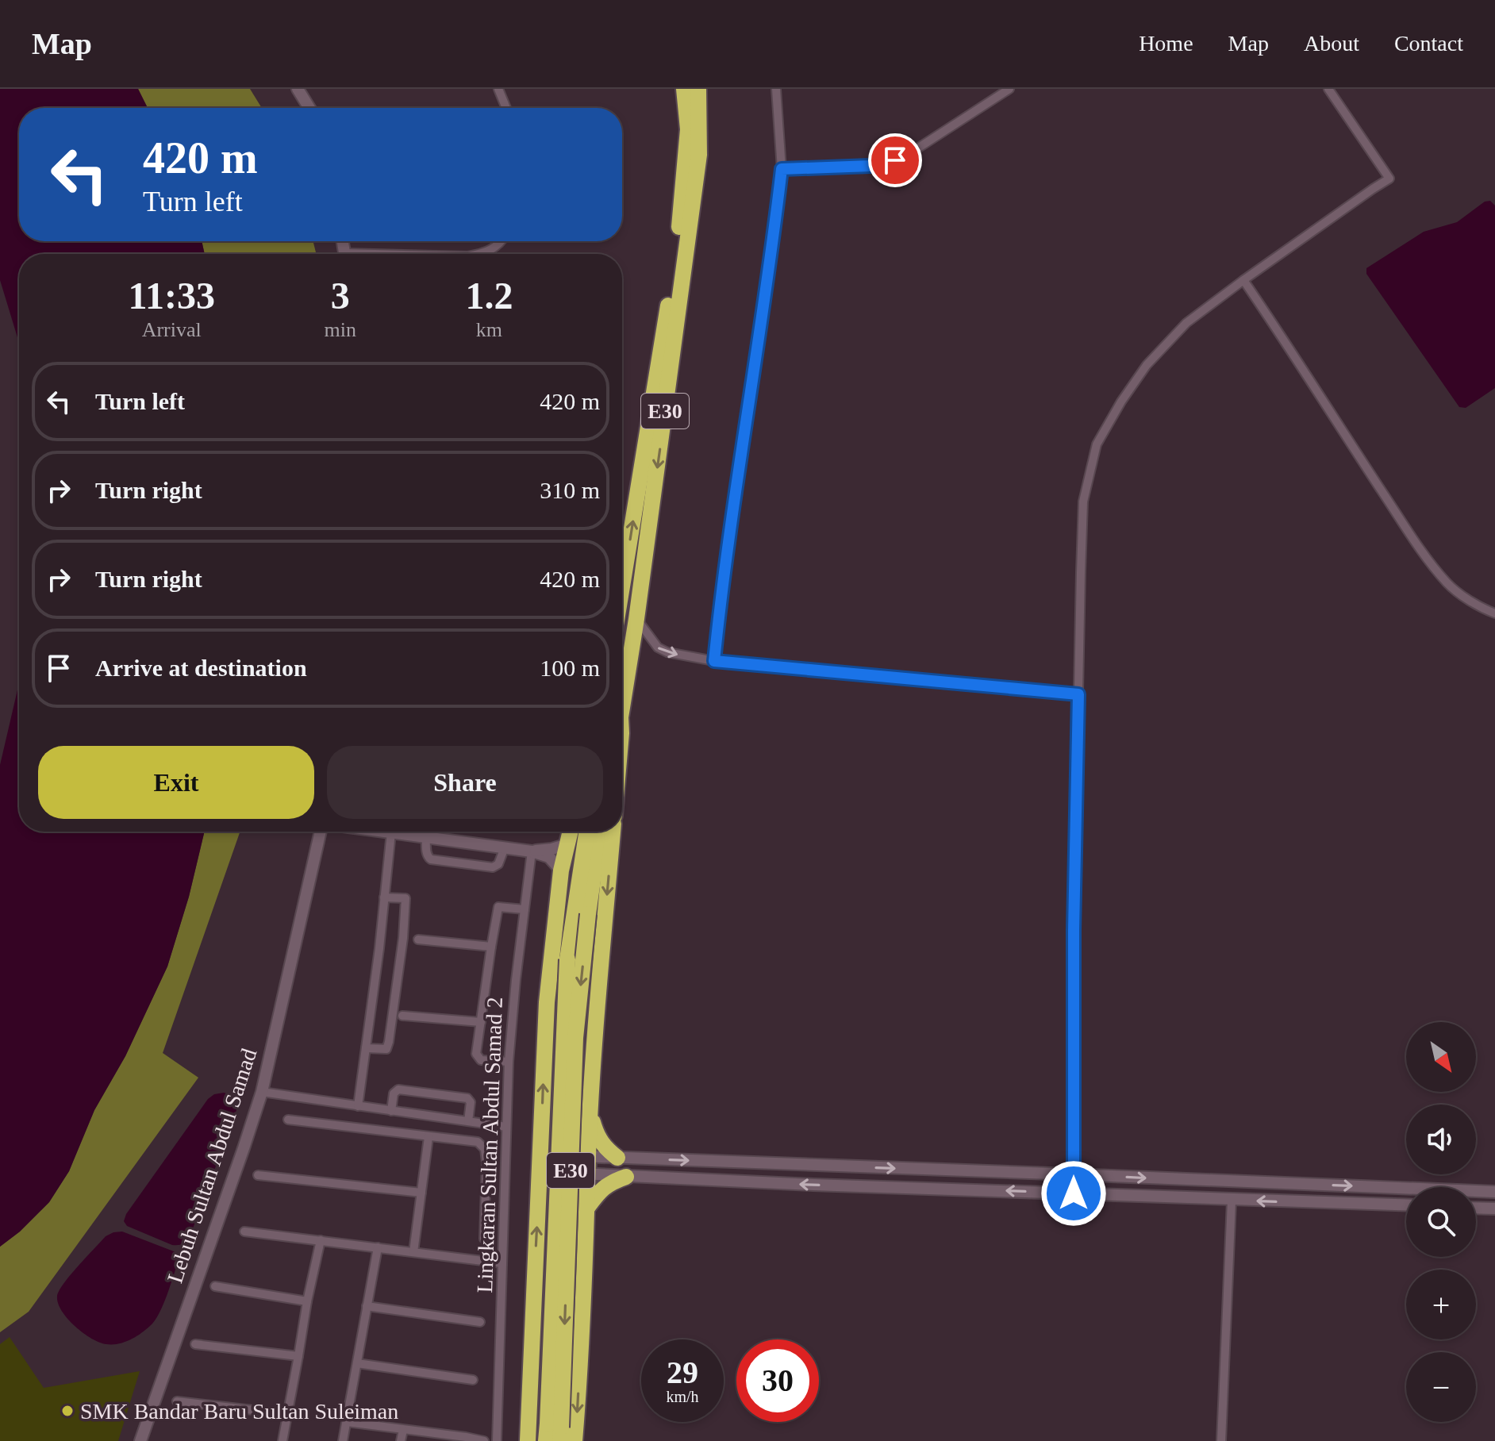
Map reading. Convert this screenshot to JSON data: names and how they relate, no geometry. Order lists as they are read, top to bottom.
{
  "streets": {
    "highway": ["E30"],
    "street": ["Lingkaran Sultan Abdul Samad 2", "Lebuh Sultan Abdul Samad"]
  },
  "places": ["SMK Bandar Baru Sultan Suleiman"],
  "north": "bottom right",
  "page": {
    "header": "Map",
    "nav": [
      "Home",
      "Map",
      "About",
      "Contact"
    ],
    "turn": ["420 m", "Turn left"],
    "eta": [
      "11:33",
      "Arrival",
      "3",
      "min",
      "1.2",
      "km"
    ],
    "list": [
      {
        "name": "Turn left",
        "value": "420 m"
      },
      {
        "name": "Turn right",
        "value": "310 m"
      },
      {
        "name": "Turn right",
        "value": "420 m"
      },
      {
        "name": "Arrive at destination",
        "value": "100 m"
      }
    ],
    "buttons": ["Exit", "Share"],
    "map_buttons": ["+", "−"],
    "speed": "29 km/h",
    "limit": "30"
  }
}
